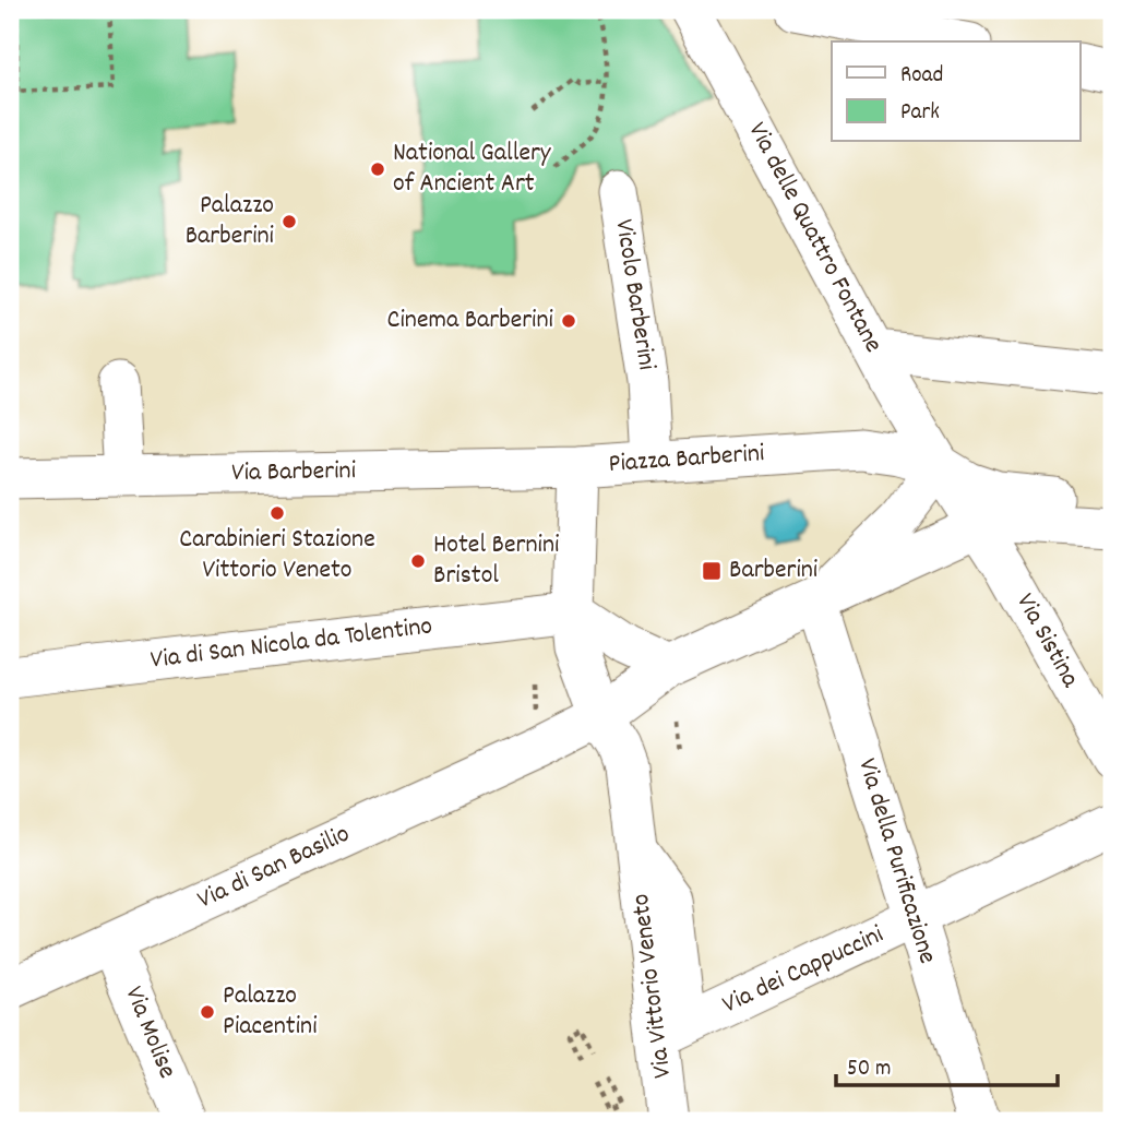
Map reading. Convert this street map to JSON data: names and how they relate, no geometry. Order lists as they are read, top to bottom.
{
  "streets": {
    "street": [
      "Via delle Quattro Fontane",
      "Vicolo Barberini",
      "Piazza Barberini",
      "Via Barberini",
      "Via Sistina",
      "Via di San Nicola da Tolentino",
      "Via della Purificazione",
      "Via di San Basilio",
      "Via dei Cappuccini",
      "Via Vittorio Veneto",
      "Via Molise"
    ]
  },
  "crossings": [
    ["Via delle Quattro Fontane", "Piazza Barberini"],
    ["Vicolo Barberini", "Piazza Barberini"],
    ["Piazza Barberini", "Via Barberini"],
    ["Piazza Barberini", "Via di San Nicola da Tolentino"],
    ["Piazza Barberini", "Via Vittorio Veneto"],
    ["Via della Purificazione", "Via dei Cappuccini"],
    ["Via di San Basilio", "Via Molise"],
    ["Via dei Cappuccini", "Via Vittorio Veneto"]
  ],
  "places": {
    "other": [
      "National Gallery of Ancient Art",
      "Palazzo Barberini",
      "Cinema Barberini",
      "Carabinieri Stazione Vittorio Veneto",
      "Hotel Bernini Bristol",
      "Palazzo Piacentini"
    ],
    "transit": ["Barberini"]
  },
  "legend": ["Road", "Park"],
  "scale_bar": "50 m"
}
